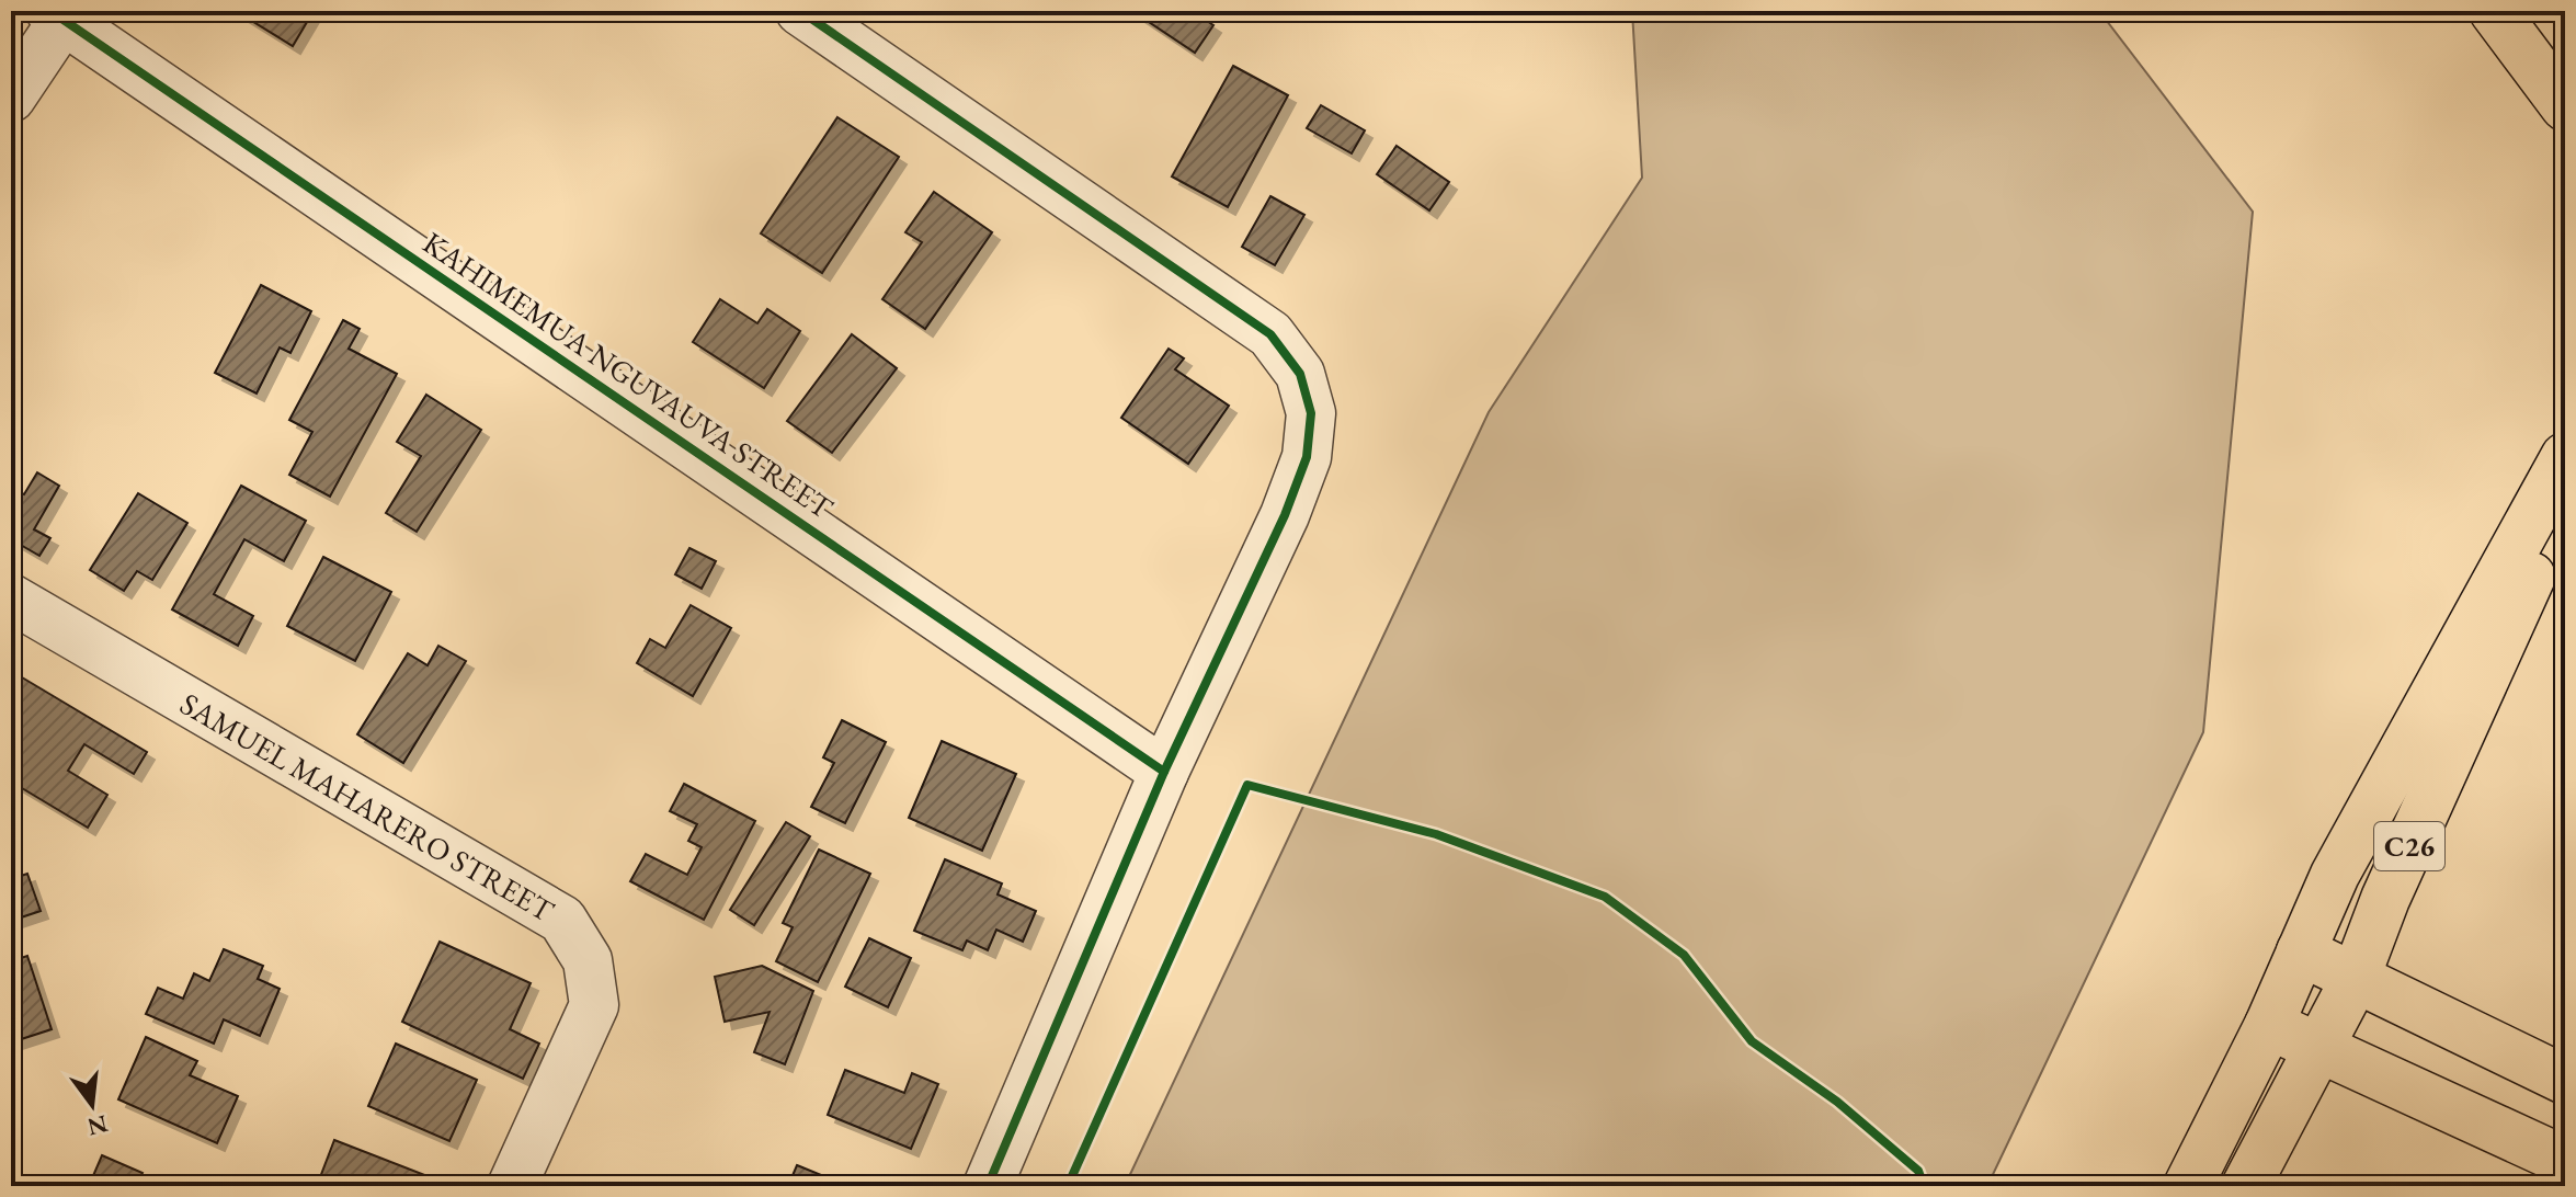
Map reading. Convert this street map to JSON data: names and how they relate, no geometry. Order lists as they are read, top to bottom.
{
  "streets": {
    "main road": ["C26"],
    "street": ["KAHIMEMUA NGUVAUVA STREET", "SAMUEL MAHARERO STREET"]
  },
  "north": "bottom"
}
